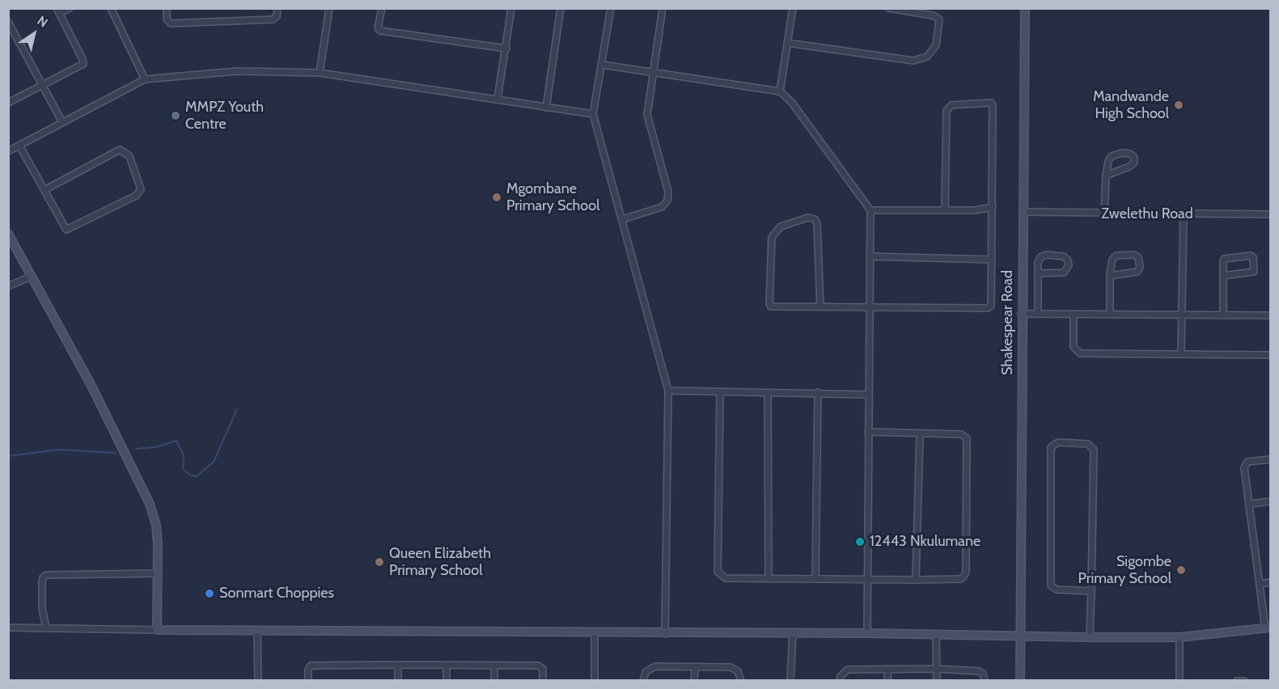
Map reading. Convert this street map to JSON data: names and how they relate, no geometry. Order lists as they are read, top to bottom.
{
  "streets": {
    "street": ["Zwelethu Road", "Shakespear Road"]
  },
  "crossings": [
    ["Zwelethu Road", "Shakespear Road"]
  ],
  "places": [
    "Mandwande High School",
    "MMPZ Youth Centre",
    "Mgombane Primary School",
    "12443 Nkulumane",
    "Queen Elizabeth Primary School",
    "Sigombe Primary School",
    "Sonmart Choppies"
  ],
  "north": "top right"
}
